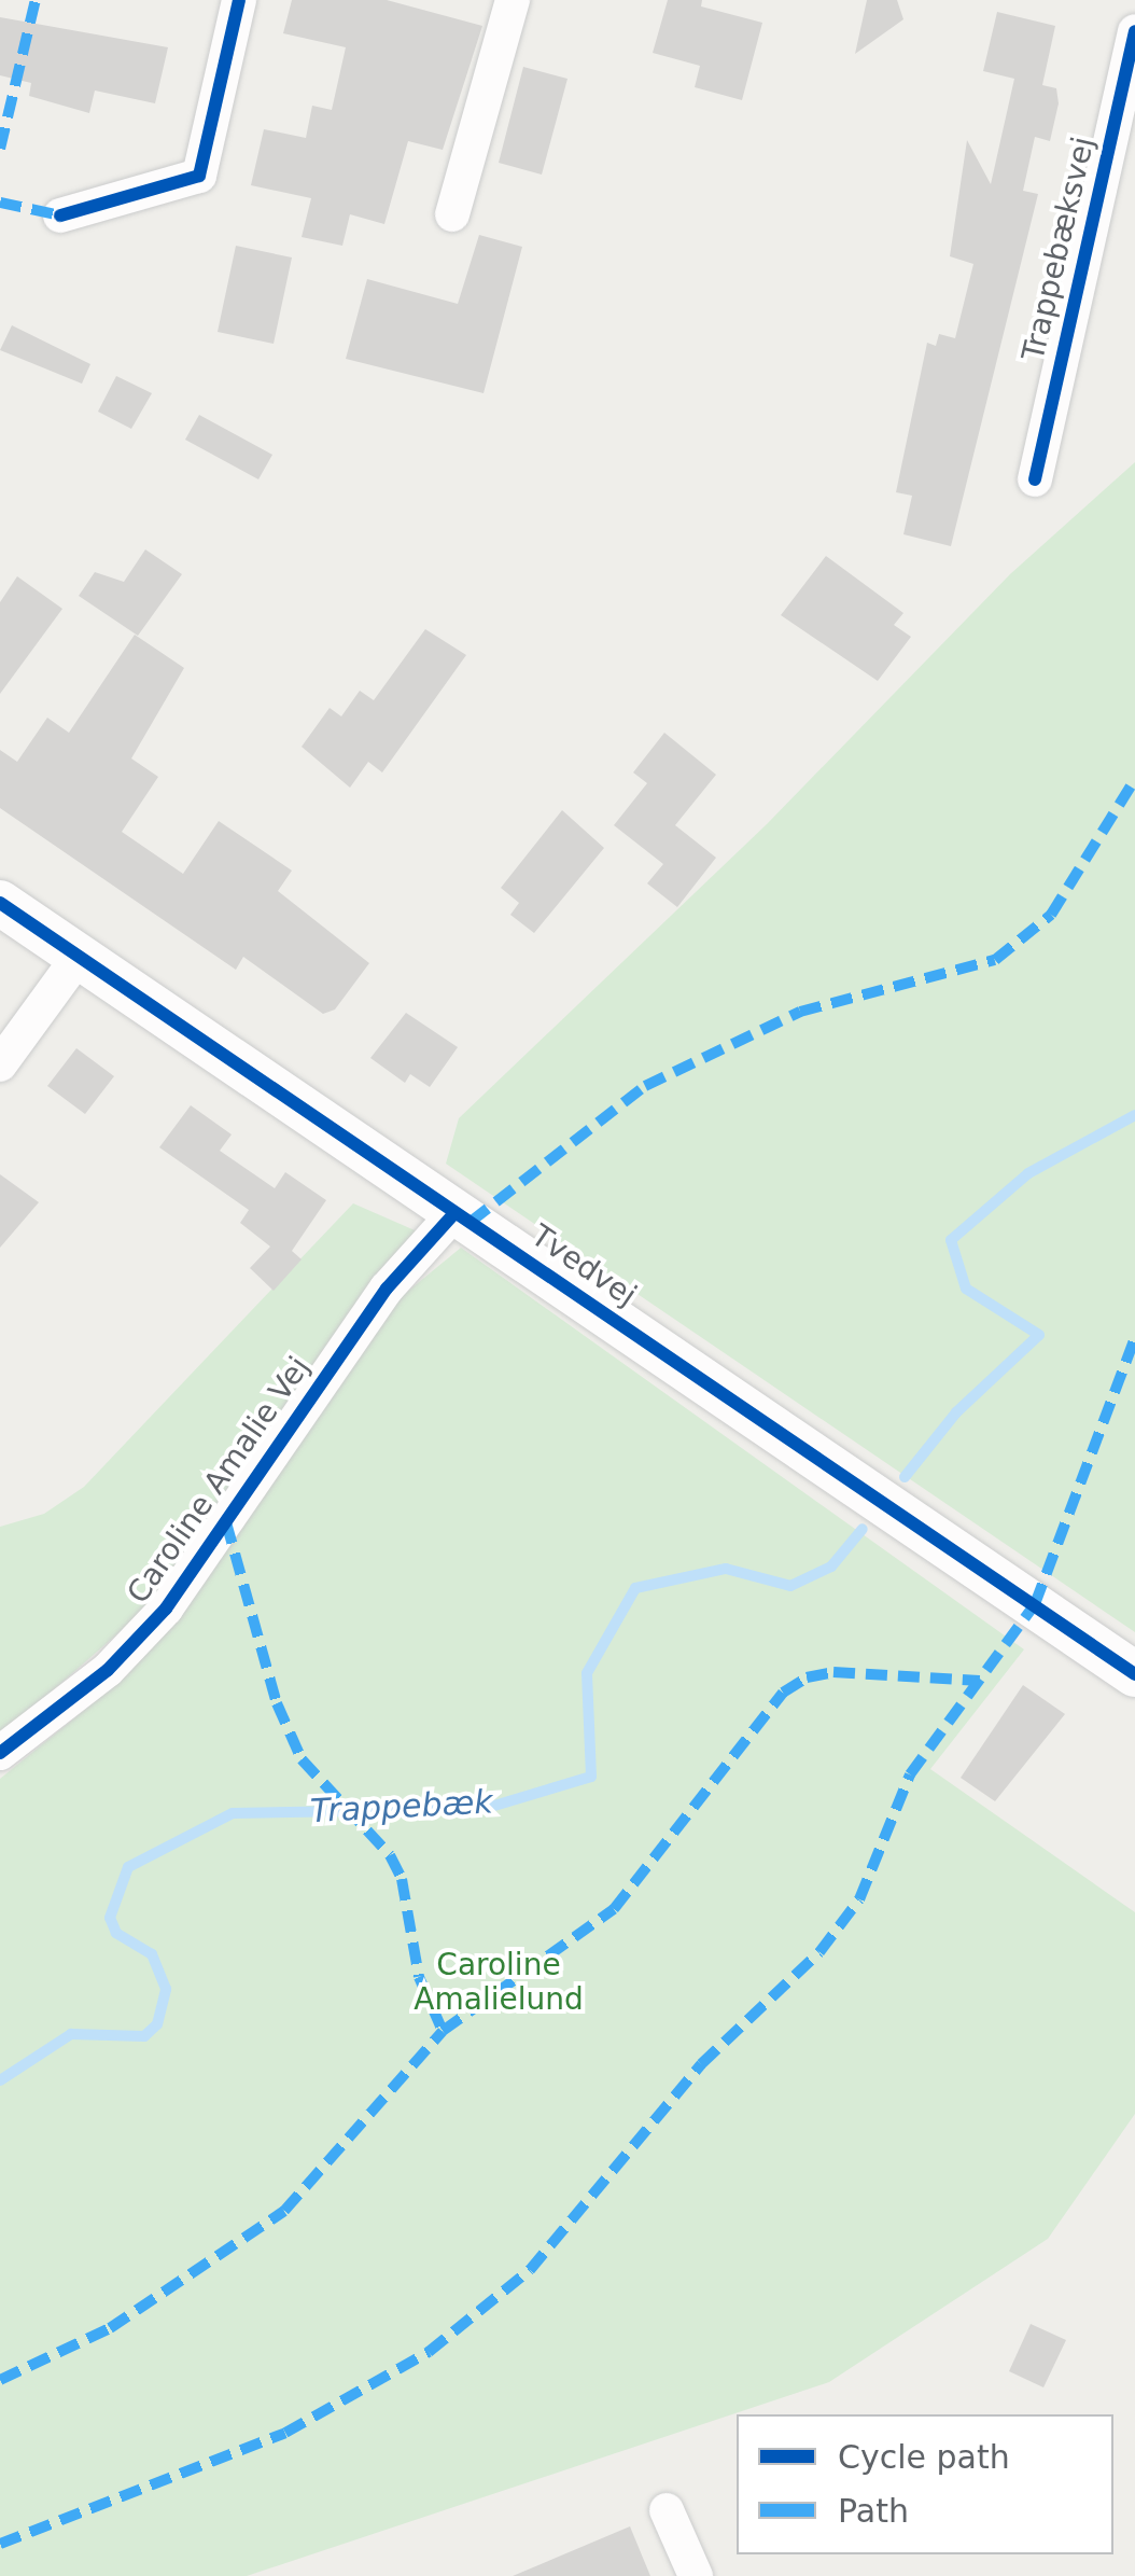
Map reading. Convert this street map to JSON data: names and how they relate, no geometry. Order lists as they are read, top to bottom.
{
  "streets": {
    "street": ["Trappebæksvej", "Tvedvej", "Caroline Amalie Vej"]
  },
  "crossings": [
    ["Tvedvej", "Caroline Amalie Vej"]
  ],
  "water": ["Trappebæk"],
  "parks": ["Caroline Amalielund"],
  "legend": ["Cycle path", "Path"]
}
